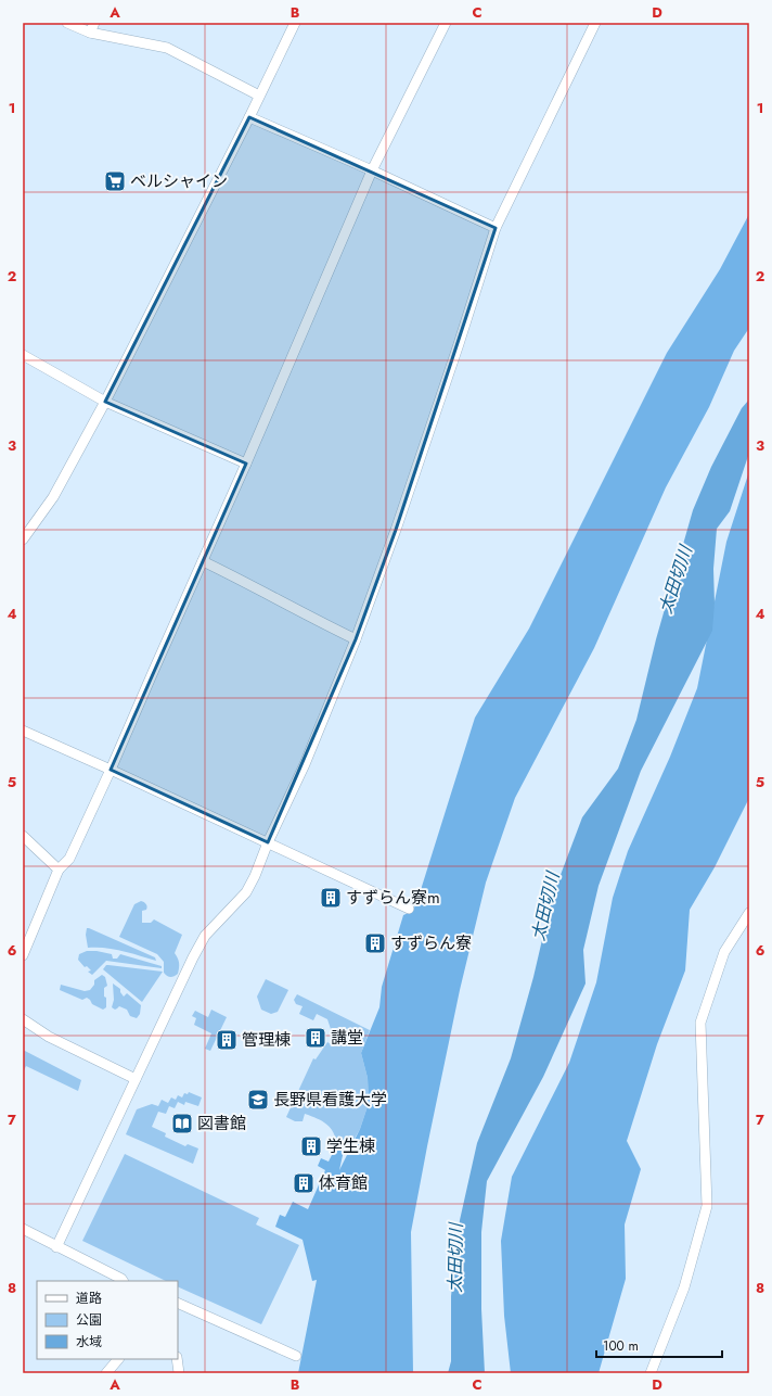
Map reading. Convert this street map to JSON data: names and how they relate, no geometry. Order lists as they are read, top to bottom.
{
  "water": ["太田切川"],
  "places": {
    "supermarket": ["ベルシャイン"],
    "building": [
      "すずらん寮m",
      "すずらん寮",
      "講堂",
      "管理棟",
      "学生棟",
      "体育館"
    ],
    "school or university": ["長野県看護大学"],
    "library": ["図書館"]
  },
  "legend": ["道路", "公園", "水域"],
  "scale_bar": "100 m",
  "grid": {
    "columns": [
      "A",
      "B",
      "C",
      "D"
    ],
    "rows": [
      "1",
      "2",
      "3",
      "4",
      "5",
      "6",
      "7",
      "8"
    ]
  }
}
